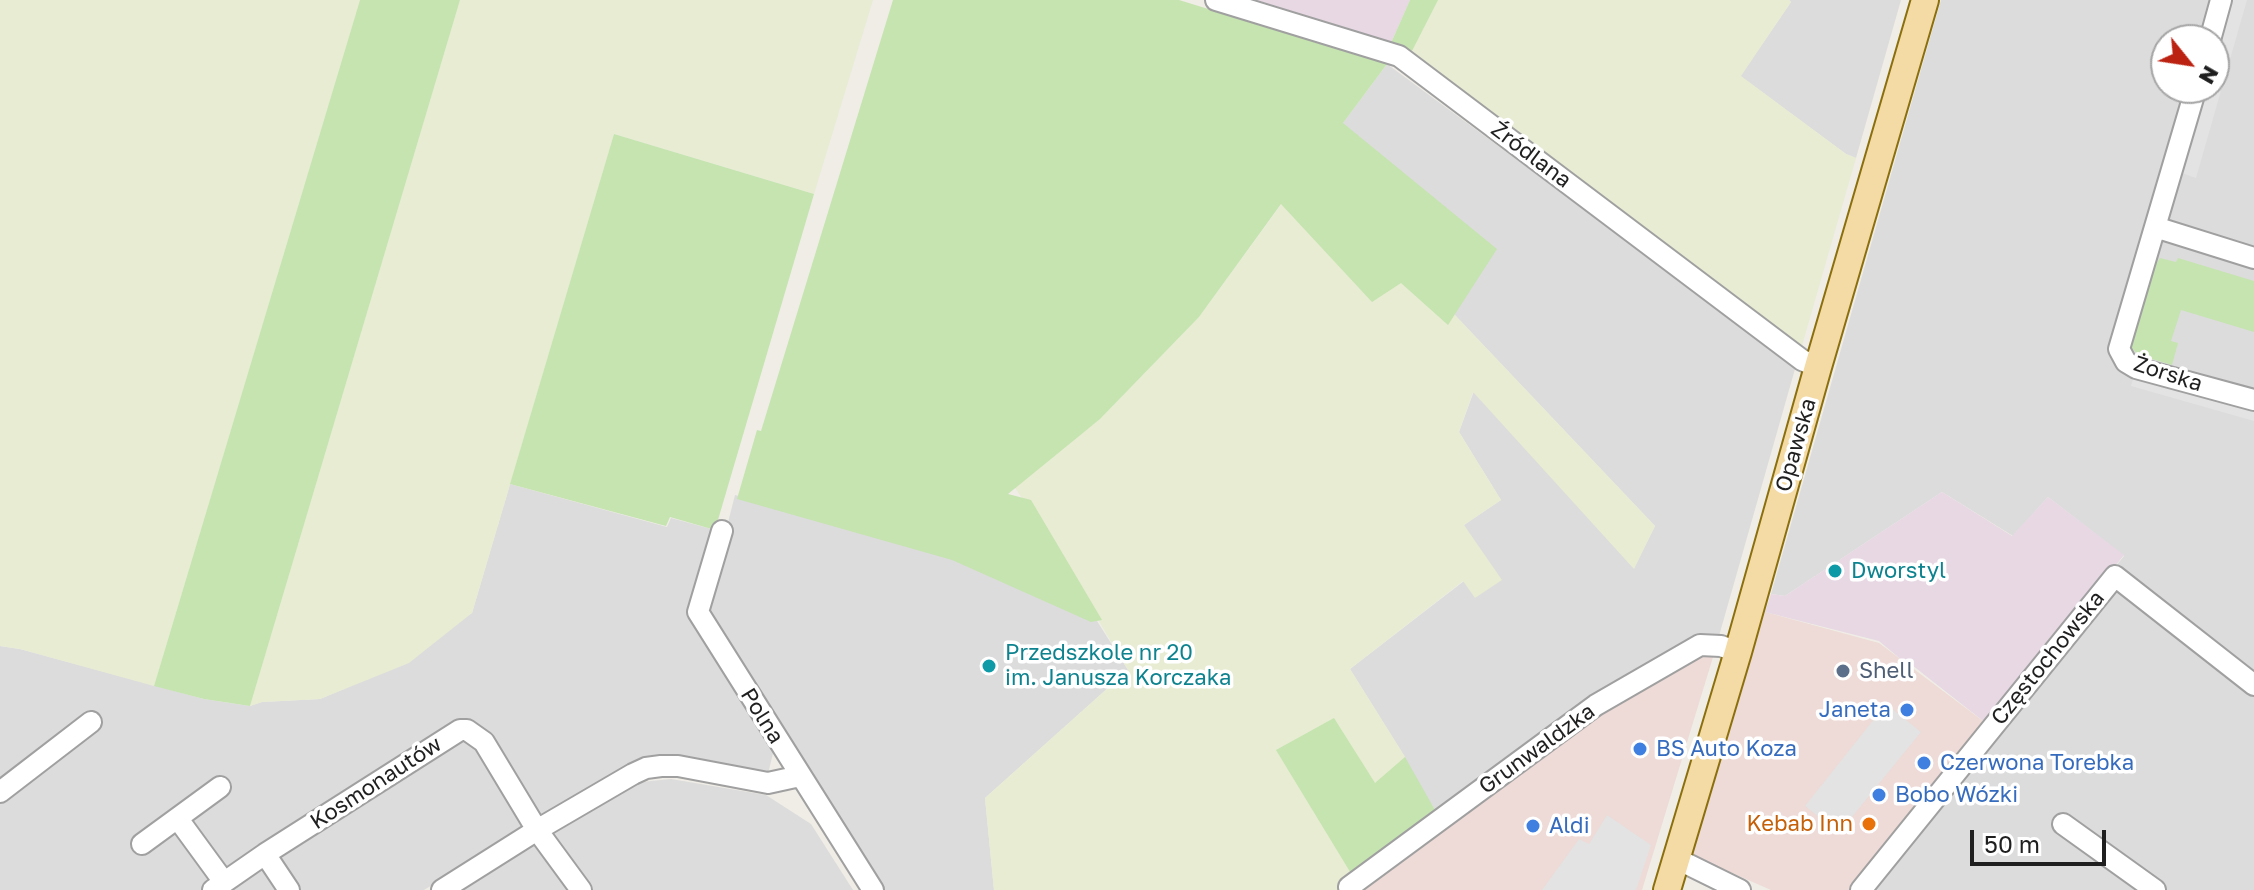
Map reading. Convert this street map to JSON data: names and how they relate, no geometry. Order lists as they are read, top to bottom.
{
  "streets": {
    "main road": ["Opawska"],
    "street": [
      "Źródlana",
      "Żorska",
      "Częstochowska",
      "Polna",
      "Grunwaldzka",
      "Kosmonautów"
    ]
  },
  "crossings": [
    ["Źródlana", "Opawska"],
    ["Opawska", "Grunwaldzka"]
  ],
  "places": [
    "Dworstyl",
    "Przedszkole nr 20 im. Janusza Korczaka",
    "Shell",
    "Janeta",
    "BS Auto Koza",
    "Czerwona Torebka",
    "Bobo Wózki",
    "Kebab Inn",
    "Aldi"
  ],
  "scale_bar": "50 m",
  "north": "bottom right"
}
